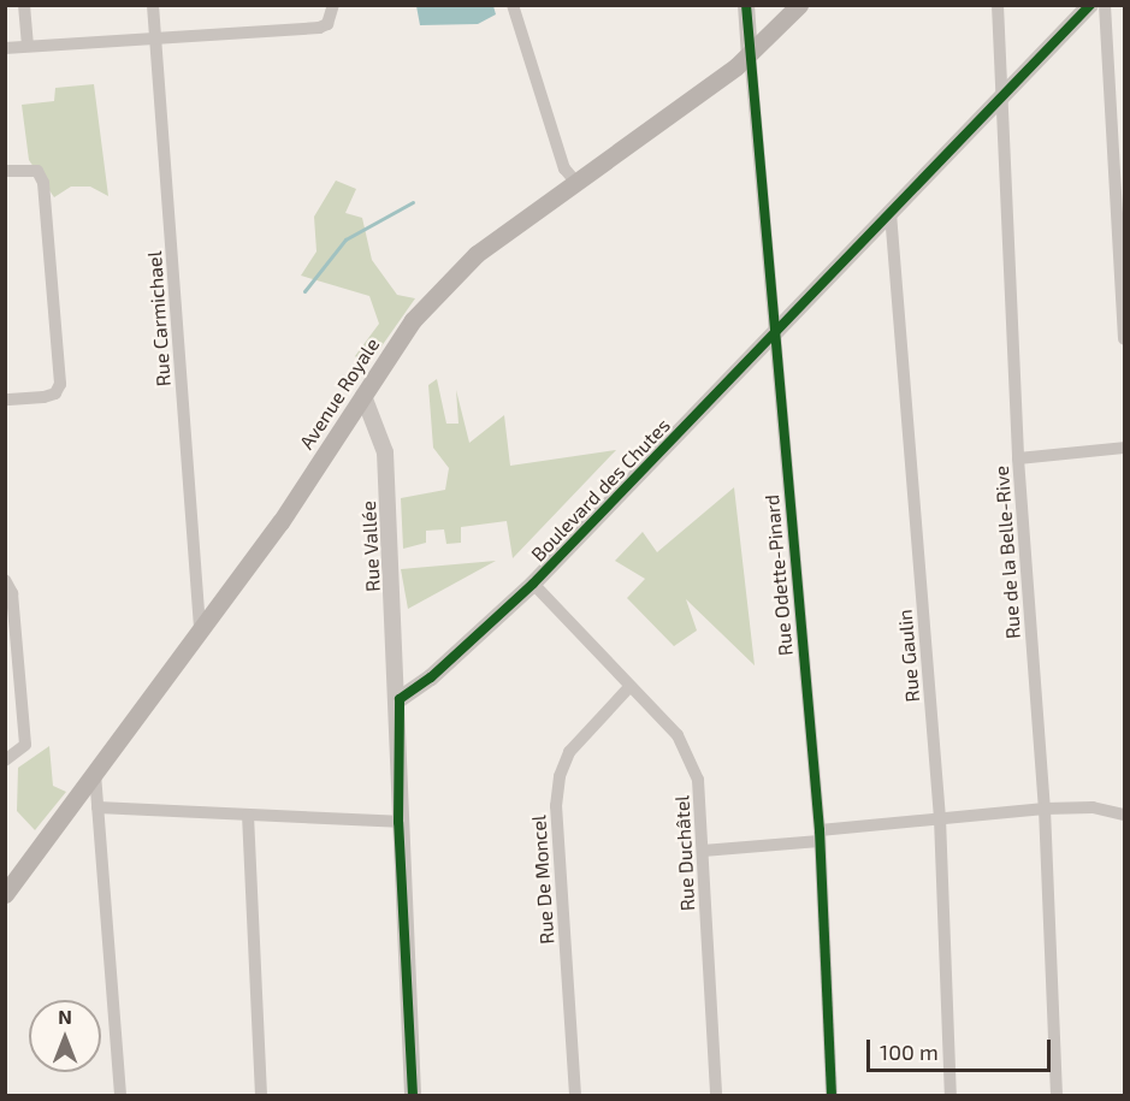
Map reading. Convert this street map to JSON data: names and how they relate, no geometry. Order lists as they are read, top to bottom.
{
  "streets": {
    "main road": ["Avenue Royale"],
    "street": [
      "Rue Carmichael",
      "Boulevard des Chutes",
      "Rue Vallée",
      "Rue de la Belle-Rive",
      "Rue Odette-Pinard",
      "Rue Gaulin",
      "Rue Duchâtel",
      "Rue De Moncel"
    ]
  },
  "crossings": [
    ["Rue Carmichael", "Avenue Royale"],
    ["Avenue Royale", "Rue Vallée"],
    ["Avenue Royale", "Rue Odette-Pinard"],
    ["Boulevard des Chutes", "Rue Vallée"],
    ["Boulevard des Chutes", "Rue de la Belle-Rive"],
    ["Boulevard des Chutes", "Rue Odette-Pinard"],
    ["Boulevard des Chutes", "Rue Gaulin"],
    ["Boulevard des Chutes", "Rue Duchâtel"],
    ["Rue Duchâtel", "Rue De Moncel"]
  ],
  "scale_bar": "100 m",
  "north": "top"
}
